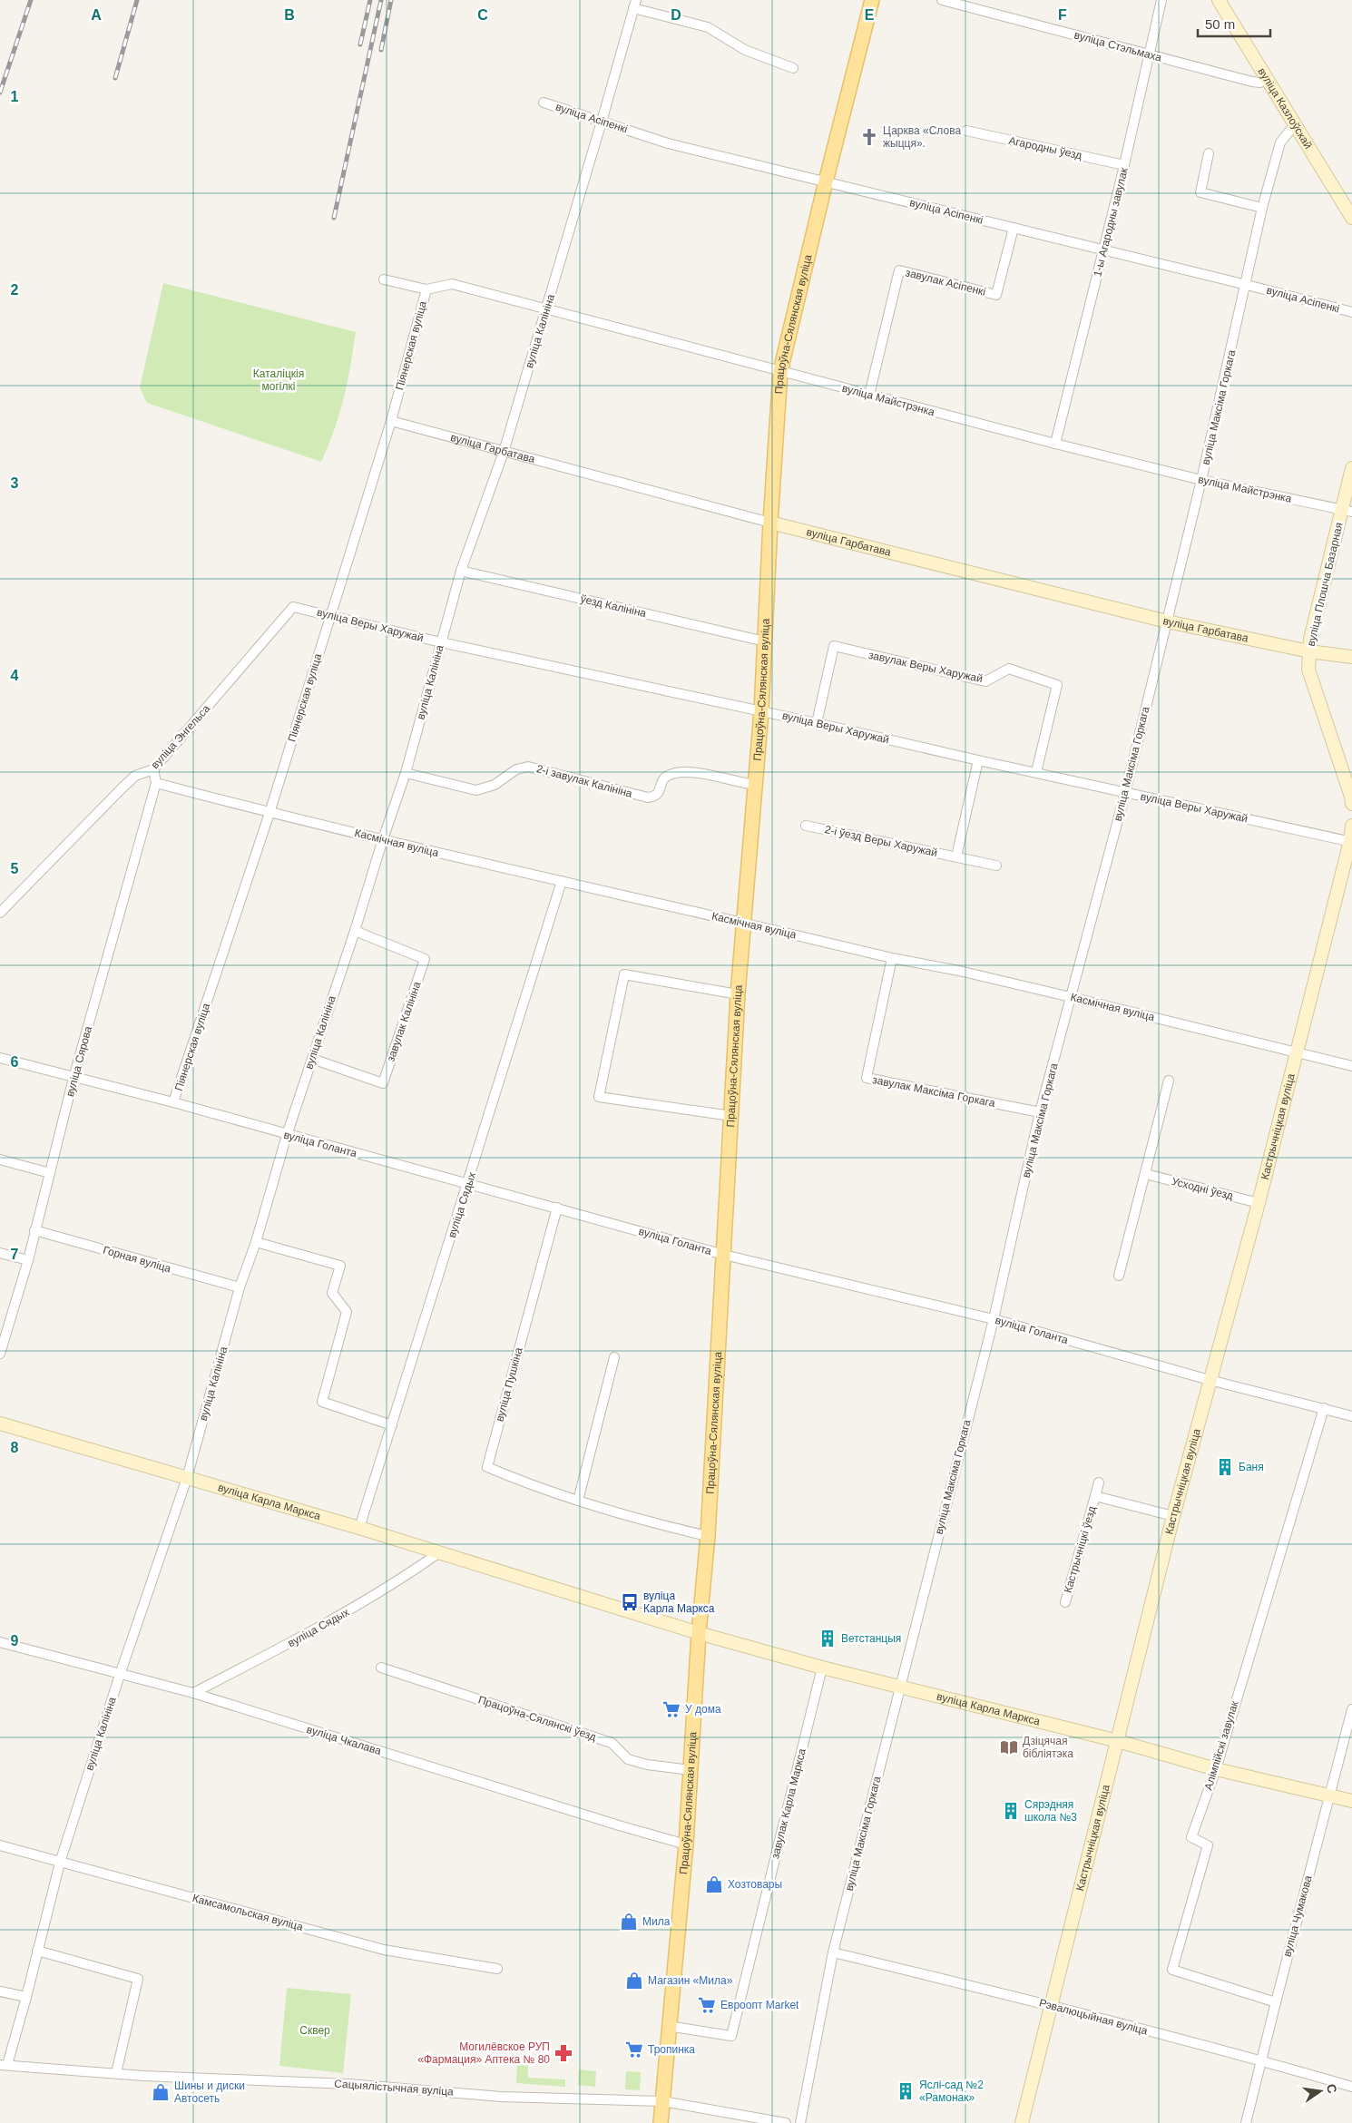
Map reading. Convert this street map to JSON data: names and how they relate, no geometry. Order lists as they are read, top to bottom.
{
  "streets": {
    "main road": ["Працоўна-Сялянская вуліца"],
    "street": [
      "вуліца Стэльмаха",
      "вуліца Казлоўскай",
      "вуліца Асіпенкі",
      "Агародны ўезд",
      "1-ы Агародны завулак",
      "завулак Асіпенкі",
      "вуліца Калініна",
      "Піянерская вуліца",
      "вуліца Майстрэнка",
      "вуліца Максіма Горкага",
      "вуліца Гарбатава",
      "вуліца Плошча Базарная",
      "ўезд Калініна",
      "вуліца Веры Харужай",
      "завулак Веры Харужай",
      "вуліца Энгельса",
      "2-і завулак Калініна",
      "2-і ўезд Веры Харужай",
      "Касмічная вуліца",
      "завулак Калініна",
      "вуліца Сярова",
      "завулак Максіма Горкага",
      "Кастрычніцкая вуліца",
      "вуліца Голанта",
      "Усходні ўезд",
      "вуліца Сядых",
      "Горная вуліца",
      "вуліца Пушкіна",
      "вуліца Карла Маркса",
      "Кастрычніцкі ўезд",
      "Працоўна-Сялянскі ўезд",
      "вуліца Чкалава",
      "Алімпійскі завулак",
      "завулак Карла Маркса",
      "Камсамольская вуліца",
      "вуліца Чумакова",
      "Рэвалюцыйная вуліца",
      "Сацыялістычная вуліца"
    ]
  },
  "crossings": [
    ["вуліца Стэльмаха", "вуліца Казлоўскай"],
    ["вуліца Стэльмаха", "1-ы Агародны завулак"],
    ["вуліца Казлоўскай", "вуліца Максіма Горкага"],
    ["вуліца Асіпенкі", "1-ы Агародны завулак"],
    ["вуліца Асіпенкі", "завулак Асіпенкі"],
    ["вуліца Асіпенкі", "Працоўна-Сялянская вуліца"],
    ["вуліца Асіпенкі", "вуліца Калініна"],
    ["вуліца Асіпенкі", "вуліца Максіма Горкага"],
    ["Агародны ўезд", "1-ы Агародны завулак"],
    ["1-ы Агародны завулак", "вуліца Майстрэнка"],
    ["завулак Асіпенкі", "вуліца Майстрэнка"],
    ["Працоўна-Сялянская вуліца", "вуліца Майстрэнка"],
    ["Працоўна-Сялянская вуліца", "вуліца Гарбатава"],
    ["Працоўна-Сялянская вуліца", "ўезд Калініна"],
    ["Працоўна-Сялянская вуліца", "вуліца Веры Харужай"],
    ["Працоўна-Сялянская вуліца", "2-і завулак Калініна"],
    ["Працоўна-Сялянская вуліца", "Касмічная вуліца"],
    ["Працоўна-Сялянская вуліца", "вуліца Голанта"],
    ["Працоўна-Сялянская вуліца", "вуліца Пушкіна"],
    ["Працоўна-Сялянская вуліца", "вуліца Карла Маркса"],
    ["Працоўна-Сялянская вуліца", "Працоўна-Сялянскі ўезд"],
    ["Працоўна-Сялянская вуліца", "вуліца Чкалава"],
    ["Працоўна-Сялянская вуліца", "завулак Карла Маркса"],
    ["Працоўна-Сялянская вуліца", "Сацыялістычная вуліца"],
    ["вуліца Калініна", "вуліца Майстрэнка"],
    ["вуліца Калініна", "вуліца Гарбатава"],
    ["вуліца Калініна", "ўезд Калініна"],
    ["вуліца Калініна", "вуліца Веры Харужай"],
    ["вуліца Калініна", "2-і завулак Калініна"],
    ["вуліца Калініна", "Касмічная вуліца"],
    ["вуліца Калініна", "завулак Калініна"],
    ["вуліца Калініна", "вуліца Голанта"],
    ["вуліца Калініна", "Горная вуліца"],
    ["вуліца Калініна", "вуліца Карла Маркса"],
    ["вуліца Калініна", "вуліца Чкалава"],
    ["вуліца Калініна", "Камсамольская вуліца"],
    ["вуліца Калініна", "Сацыялістычная вуліца"],
    ["Піянерская вуліца", "вуліца Майстрэнка"],
    ["Піянерская вуліца", "вуліца Гарбатава"],
    ["Піянерская вуліца", "вуліца Веры Харужай"],
    ["Піянерская вуліца", "Касмічная вуліца"],
    ["Піянерская вуліца", "вуліца Голанта"],
    ["вуліца Майстрэнка", "вуліца Максіма Горкага"],
    ["вуліца Майстрэнка", "вуліца Плошча Базарная"],
    ["вуліца Максіма Горкага", "вуліца Гарбатава"],
    ["вуліца Максіма Горкага", "вуліца Веры Харужай"],
    ["вуліца Максіма Горкага", "Касмічная вуліца"],
    ["вуліца Максіма Горкага", "завулак Максіма Горкага"],
    ["вуліца Максіма Горкага", "вуліца Голанта"],
    ["вуліца Максіма Горкага", "вуліца Карла Маркса"],
    ["вуліца Максіма Горкага", "Рэвалюцыйная вуліца"],
    ["вуліца Гарбатава", "вуліца Плошча Базарная"],
    ["вуліца Веры Харужай", "завулак Веры Харужай"],
    ["вуліца Веры Харужай", "вуліца Энгельса"],
    ["вуліца Веры Харужай", "Кастрычніцкая вуліца"],
    ["вуліца Энгельса", "вуліца Сярова"],
    ["Касмічная вуліца", "вуліца Сярова"],
    ["Касмічная вуліца", "завулак Максіма Горкага"],
    ["Касмічная вуліца", "Кастрычніцкая вуліца"],
    ["Касмічная вуліца", "вуліца Сядых"],
    ["вуліца Сярова", "вуліца Голанта"],
    ["вуліца Сярова", "Горная вуліца"],
    ["Кастрычніцкая вуліца", "вуліца Голанта"],
    ["Кастрычніцкая вуліца", "Усходні ўезд"],
    ["Кастрычніцкая вуліца", "вуліца Карла Маркса"],
    ["Кастрычніцкая вуліца", "Кастрычніцкі ўезд"],
    ["Кастрычніцкая вуліца", "Рэвалюцыйная вуліца"],
    ["вуліца Голанта", "вуліца Сядых"],
    ["вуліца Голанта", "вуліца Пушкіна"],
    ["вуліца Голанта", "Алімпійскі завулак"],
    ["вуліца Сядых", "вуліца Карла Маркса"],
    ["вуліца Сядых", "вуліца Чкалава"],
    ["вуліца Карла Маркса", "Алімпійскі завулак"],
    ["вуліца Карла Маркса", "завулак Карла Маркса"],
    ["вуліца Карла Маркса", "вуліца Чумакова"],
    ["Алімпійскі завулак", "вуліца Чумакова"],
    ["вуліца Чумакова", "Рэвалюцыйная вуліца"]
  ],
  "parks": ["Каталіцкія могілкі", "Сквер"],
  "places": {
    "church": ["Царква «Слова жыцця»."],
    "building": [
      "Баня",
      "Ветстанцыя",
      "Сярэдняя школа №3",
      "Яслі-сад №2 «Рамонак»"
    ],
    "bus stop": ["вуліца Карла Маркса"],
    "supermarket": ["У дома", "Евроопт Market", "Тропинка"],
    "library": ["Дзіцячая бібліятэка"],
    "shop": [
      "Хозтовары",
      "Мила",
      "Магазин «Мила»",
      "Шины и диски Автосеть"
    ],
    "pharmacy": ["Могилёвское РУП «Фармация» Аптека № 80"]
  },
  "scale_bar": "50 m",
  "north": "right",
  "grid": {
    "columns": [
      "A",
      "B",
      "C",
      "D",
      "E",
      "F"
    ],
    "rows": [
      "1",
      "2",
      "3",
      "4",
      "5",
      "6",
      "7",
      "8",
      "9"
    ]
  }
}
